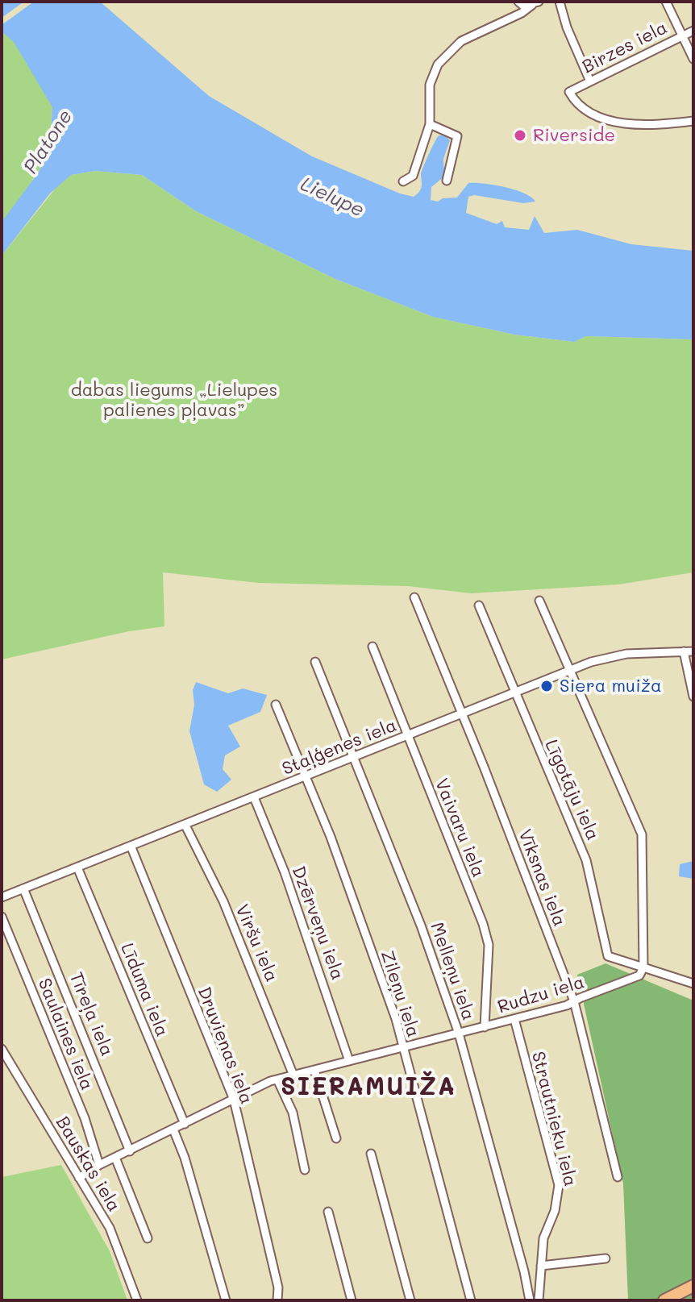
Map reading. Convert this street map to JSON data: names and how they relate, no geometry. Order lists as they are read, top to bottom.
{
  "streets": {
    "street": [
      "Birzes iela",
      "Staļģenes iela",
      "Līgotāju iela",
      "Vaivaru iela",
      "Vīksnas iela",
      "Dzērveņu iela",
      "Viršu iela",
      "Melleņu iela",
      "Līduma iela",
      "Zileņu iela",
      "Rudzu iela",
      "Tīreļa iela",
      "Saulaines iela",
      "Druvienas iela",
      "Strautnieku iela",
      "Bauskas iela"
    ]
  },
  "crossings": [
    ["Staļģenes iela", "Līgotāju iela"],
    ["Staļģenes iela", "Vaivaru iela"],
    ["Staļģenes iela", "Vīksnas iela"],
    ["Staļģenes iela", "Dzērveņu iela"],
    ["Staļģenes iela", "Viršu iela"],
    ["Staļģenes iela", "Melleņu iela"],
    ["Staļģenes iela", "Līduma iela"],
    ["Staļģenes iela", "Zileņu iela"],
    ["Staļģenes iela", "Tīreļa iela"],
    ["Staļģenes iela", "Druvienas iela"],
    ["Līgotāju iela", "Rudzu iela"],
    ["Vaivaru iela", "Rudzu iela"],
    ["Vīksnas iela", "Rudzu iela"],
    ["Dzērveņu iela", "Rudzu iela"],
    ["Viršu iela", "Rudzu iela"],
    ["Melleņu iela", "Rudzu iela"],
    ["Līduma iela", "Rudzu iela"],
    ["Zileņu iela", "Rudzu iela"],
    ["Rudzu iela", "Tīreļa iela"],
    ["Rudzu iela", "Saulaines iela"],
    ["Rudzu iela", "Druvienas iela"],
    ["Rudzu iela", "Strautnieku iela"],
    ["Rudzu iela", "Bauskas iela"]
  ],
  "districts": ["SIERAMUIŽA"],
  "water": ["Platone", "Lielupe"],
  "parks": ["dabas liegums „Lielupes palienes pļavas”"],
  "places": ["Riverside", "Siera muiža"]
}
